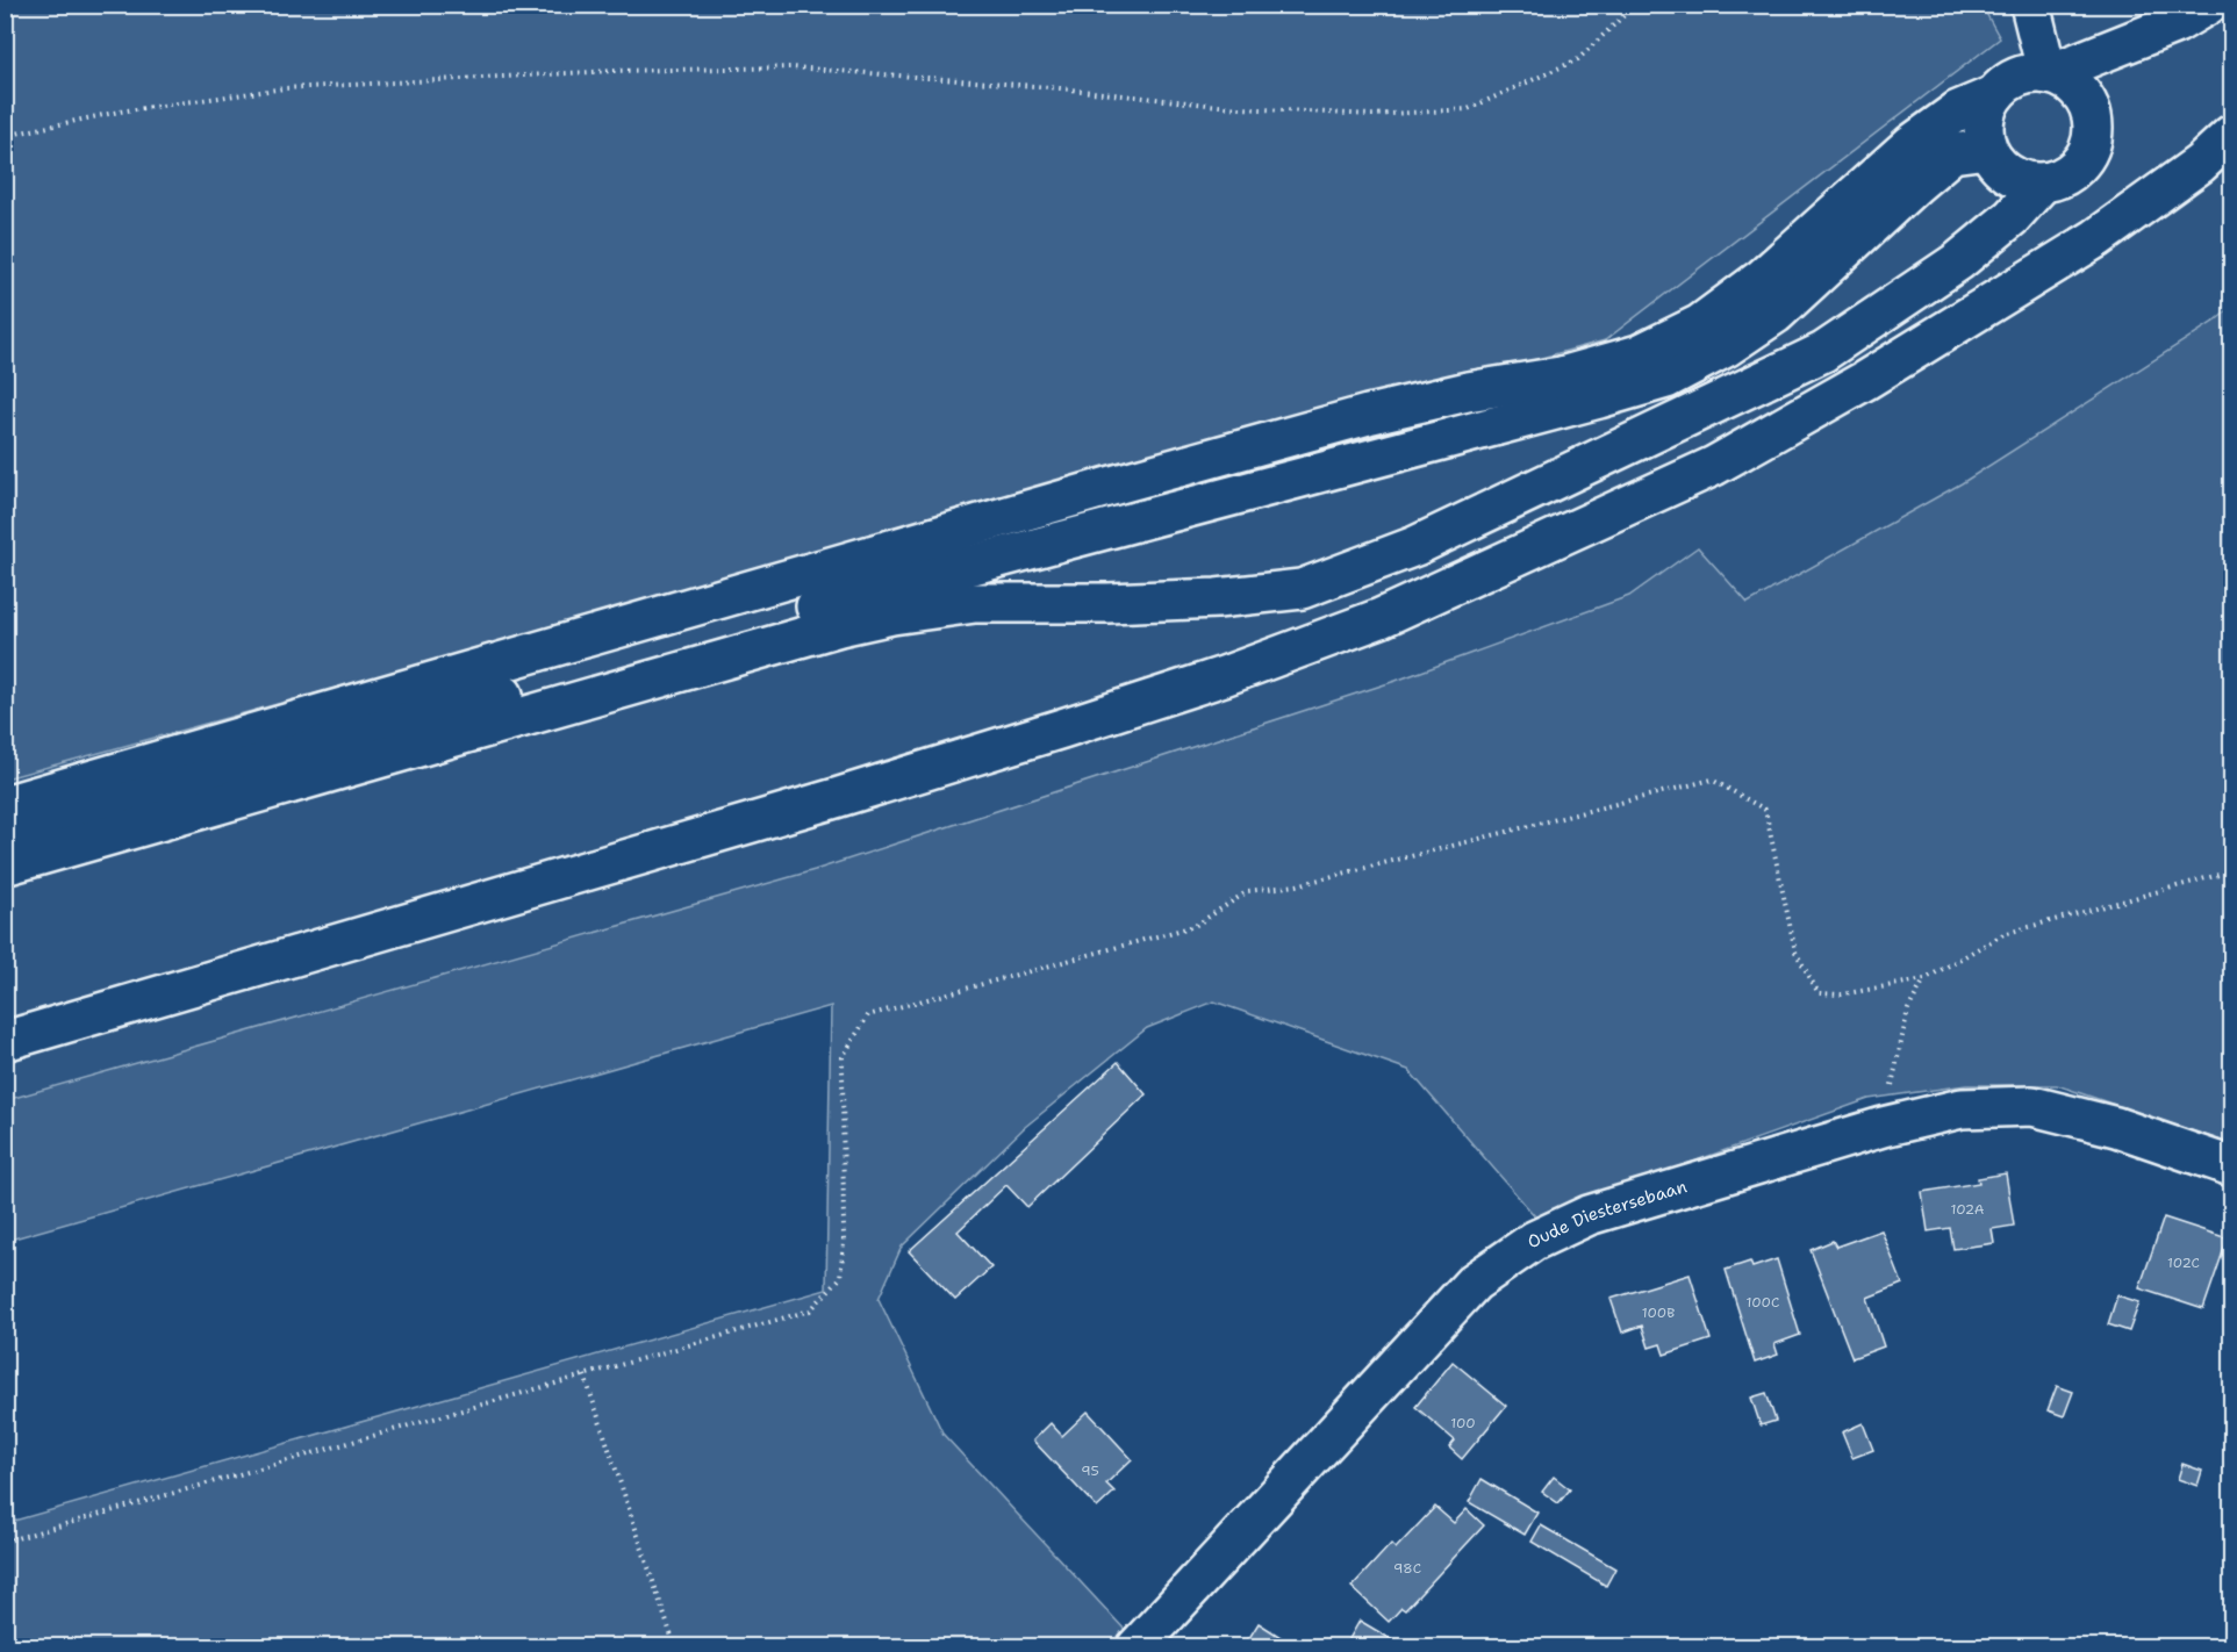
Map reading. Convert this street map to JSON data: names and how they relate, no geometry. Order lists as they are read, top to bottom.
{
  "streets": {
    "street": ["Oude Diestersebaan"]
  },
  "house_numbers": [
    "102A",
    "102C",
    "100C",
    "100B",
    "100",
    "95",
    "98C"
  ]
}
